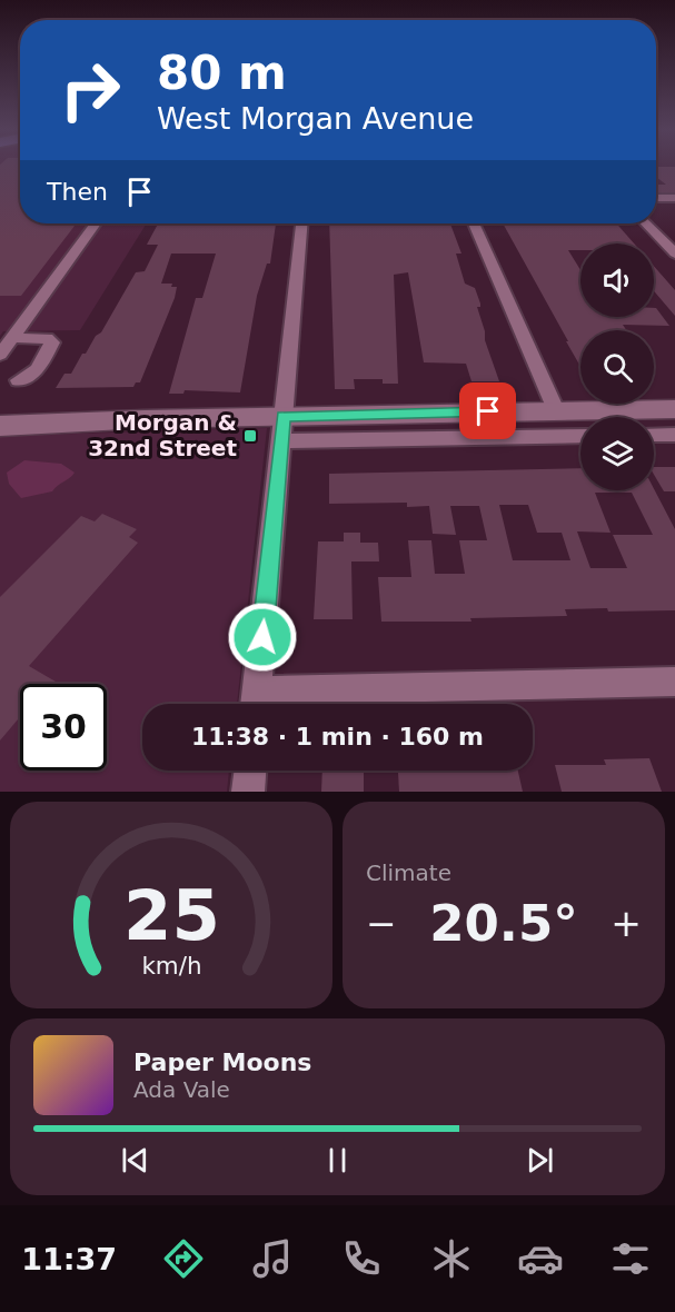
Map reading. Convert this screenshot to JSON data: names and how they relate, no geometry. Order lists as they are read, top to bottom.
{
  "places": {
    "transit": ["Morgan & 32nd Street"]
  },
  "page": {
    "turn": ["80 m", "West Morgan Avenue"],
    "then": "Then",
    "limit": "30",
    "trip": "11:38 · 1 min · 160 m",
    "tile": "Climate",
    "heat": ["−", "20.5°", "+"],
    "song": ["Paper Moons", "Ada Vale"],
    "tabs": "11:37",
    "gauge": ["25", "km/h"]
  }
}
